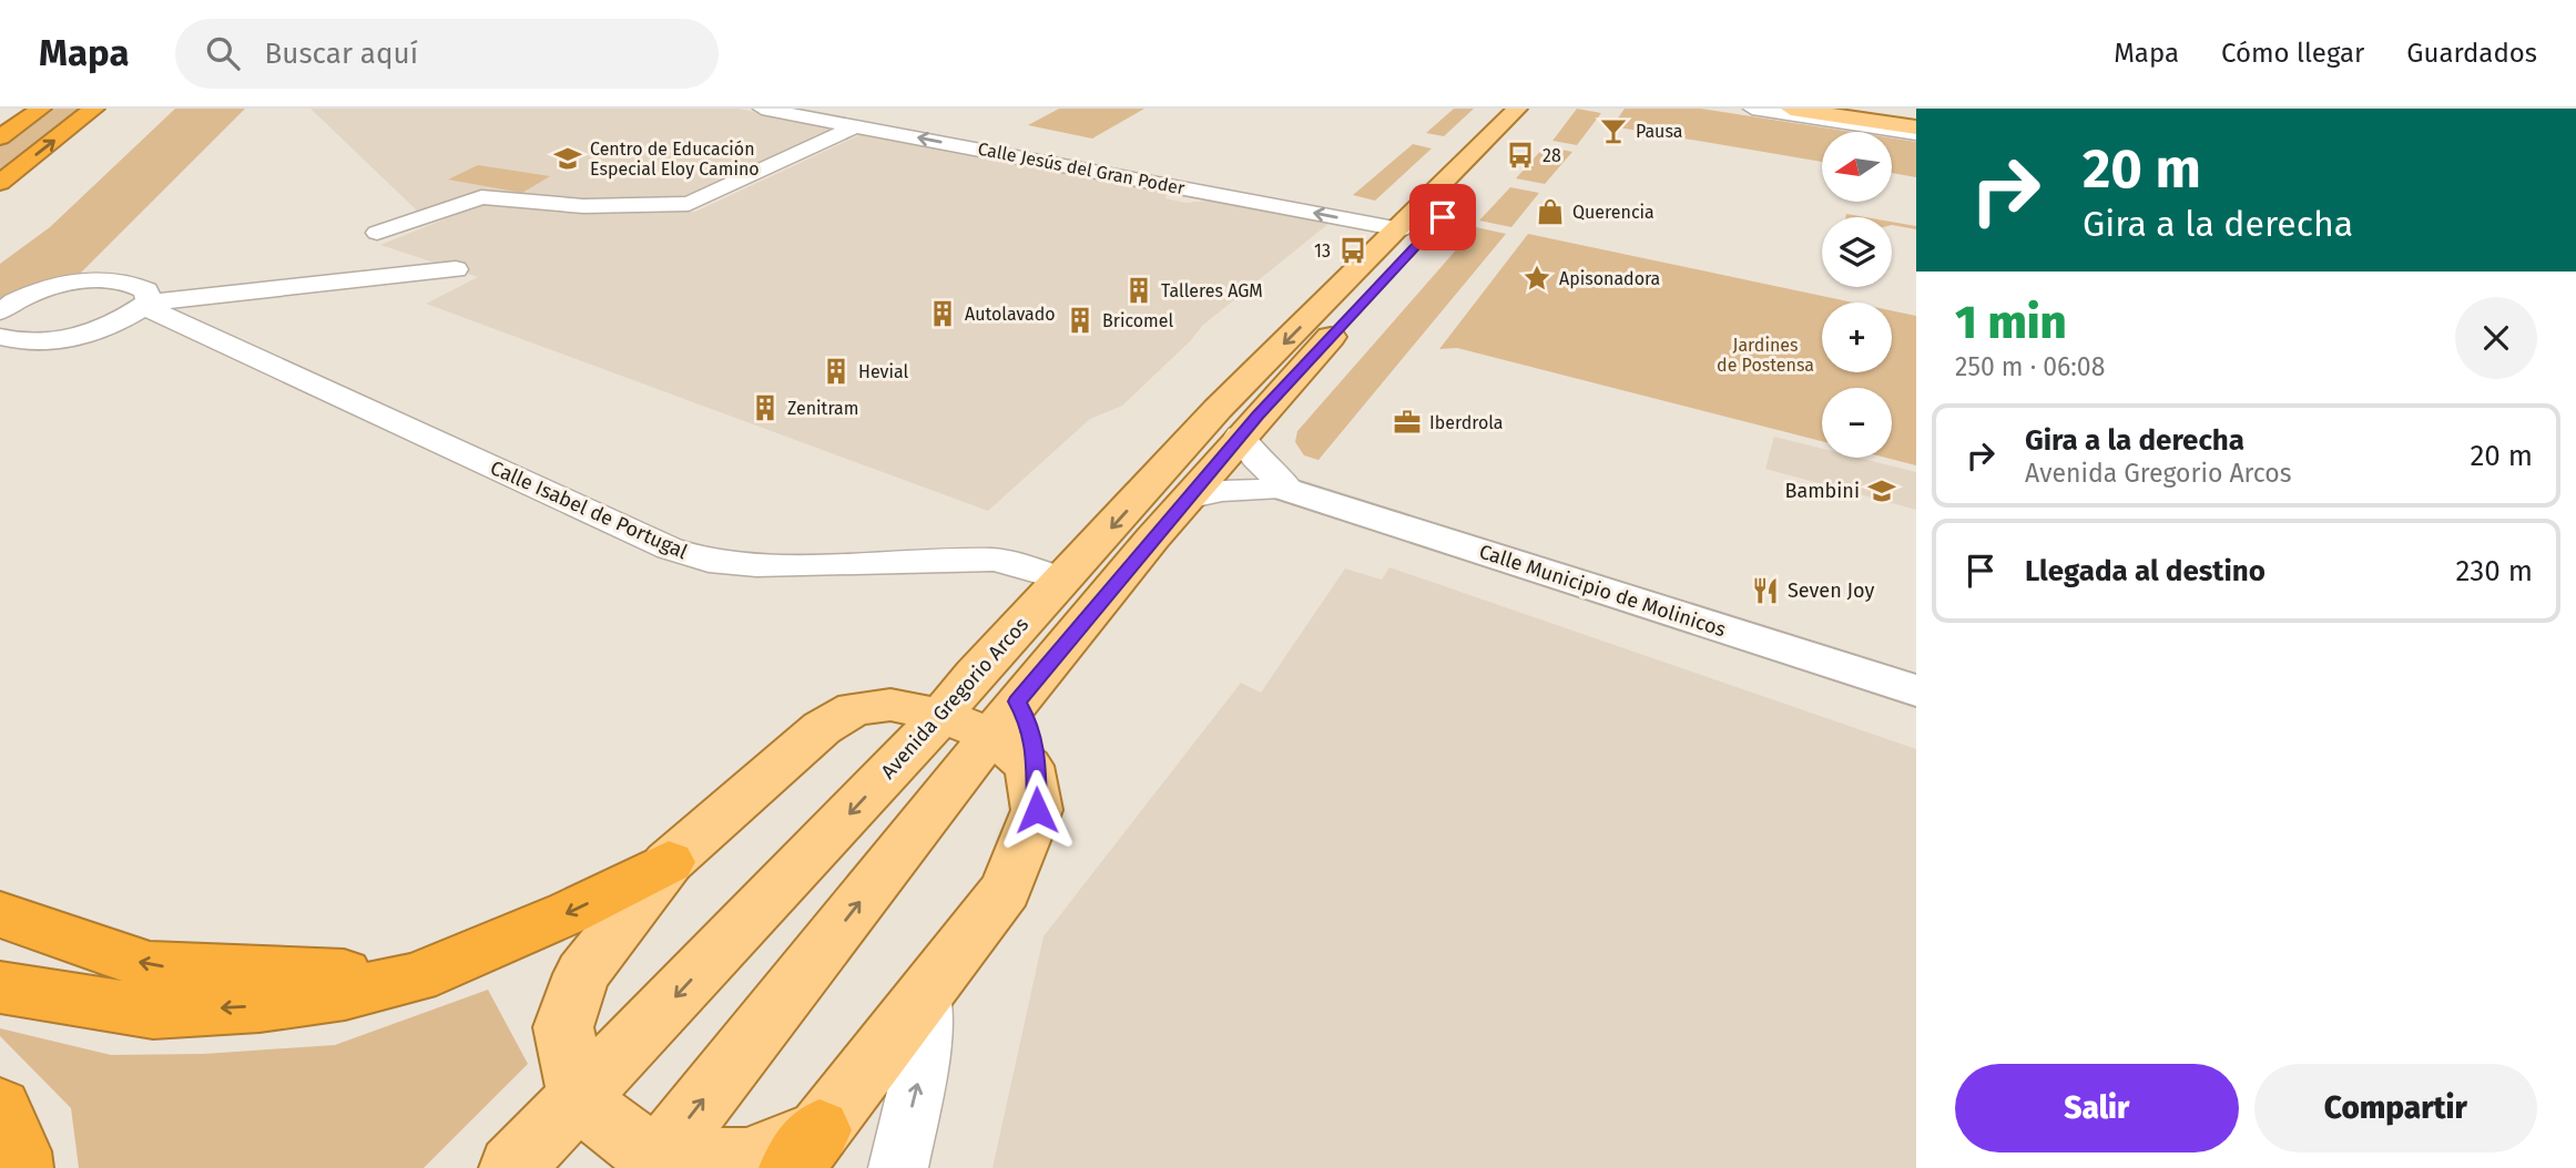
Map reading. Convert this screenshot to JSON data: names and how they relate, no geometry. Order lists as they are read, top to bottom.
{
  "streets": {
    "main road": ["Avenida Gregorio Arcos"],
    "street": ["Calle Jesús del Gran Poder", "Calle Isabel de Portugal", "Calle Municipio de Molinicos"]
  },
  "crossings": [
    ["Calle Jesús del Gran Poder", "Avenida Gregorio Arcos"],
    ["Calle Isabel de Portugal", "Avenida Gregorio Arcos"],
    ["Calle Municipio de Molinicos", "Avenida Gregorio Arcos"]
  ],
  "one_way": ["Calle Jesús del Gran Poder"],
  "parks": ["Jardines de Postensa"],
  "places": {
    "bar": ["Pausa"],
    "bus stop": ["28", "13"],
    "school or university": ["Centro de Educación Especial Eloy Camino", "Bambini"],
    "shop": ["Querencia"],
    "place": ["Apisonadora"],
    "building": [
      "Talleres AGM",
      "Autolavado",
      "Bricomel",
      "Hevial",
      "Zenitram"
    ],
    "office": ["Iberdrola"],
    "restaurant": ["Seven Joy"]
  },
  "north": "left",
  "page": {
    "header": "Mapa",
    "search": "Buscar aquí",
    "nav": ["Mapa", "Cómo llegar", "Guardados"],
    "turn": ["20 m", "Gira a la derecha"],
    "map_buttons": ["+", "−"],
    "heading": ["1 min", "250 m · 06:08"],
    "list": [
      {
        "name": "Gira a la derecha",
        "note": "Avenida Gregorio Arcos",
        "value": "20 m"
      },
      {
        "name": "Llegada al destino",
        "value": "230 m"
      }
    ],
    "buttons": ["Salir", "Compartir"]
  }
}
